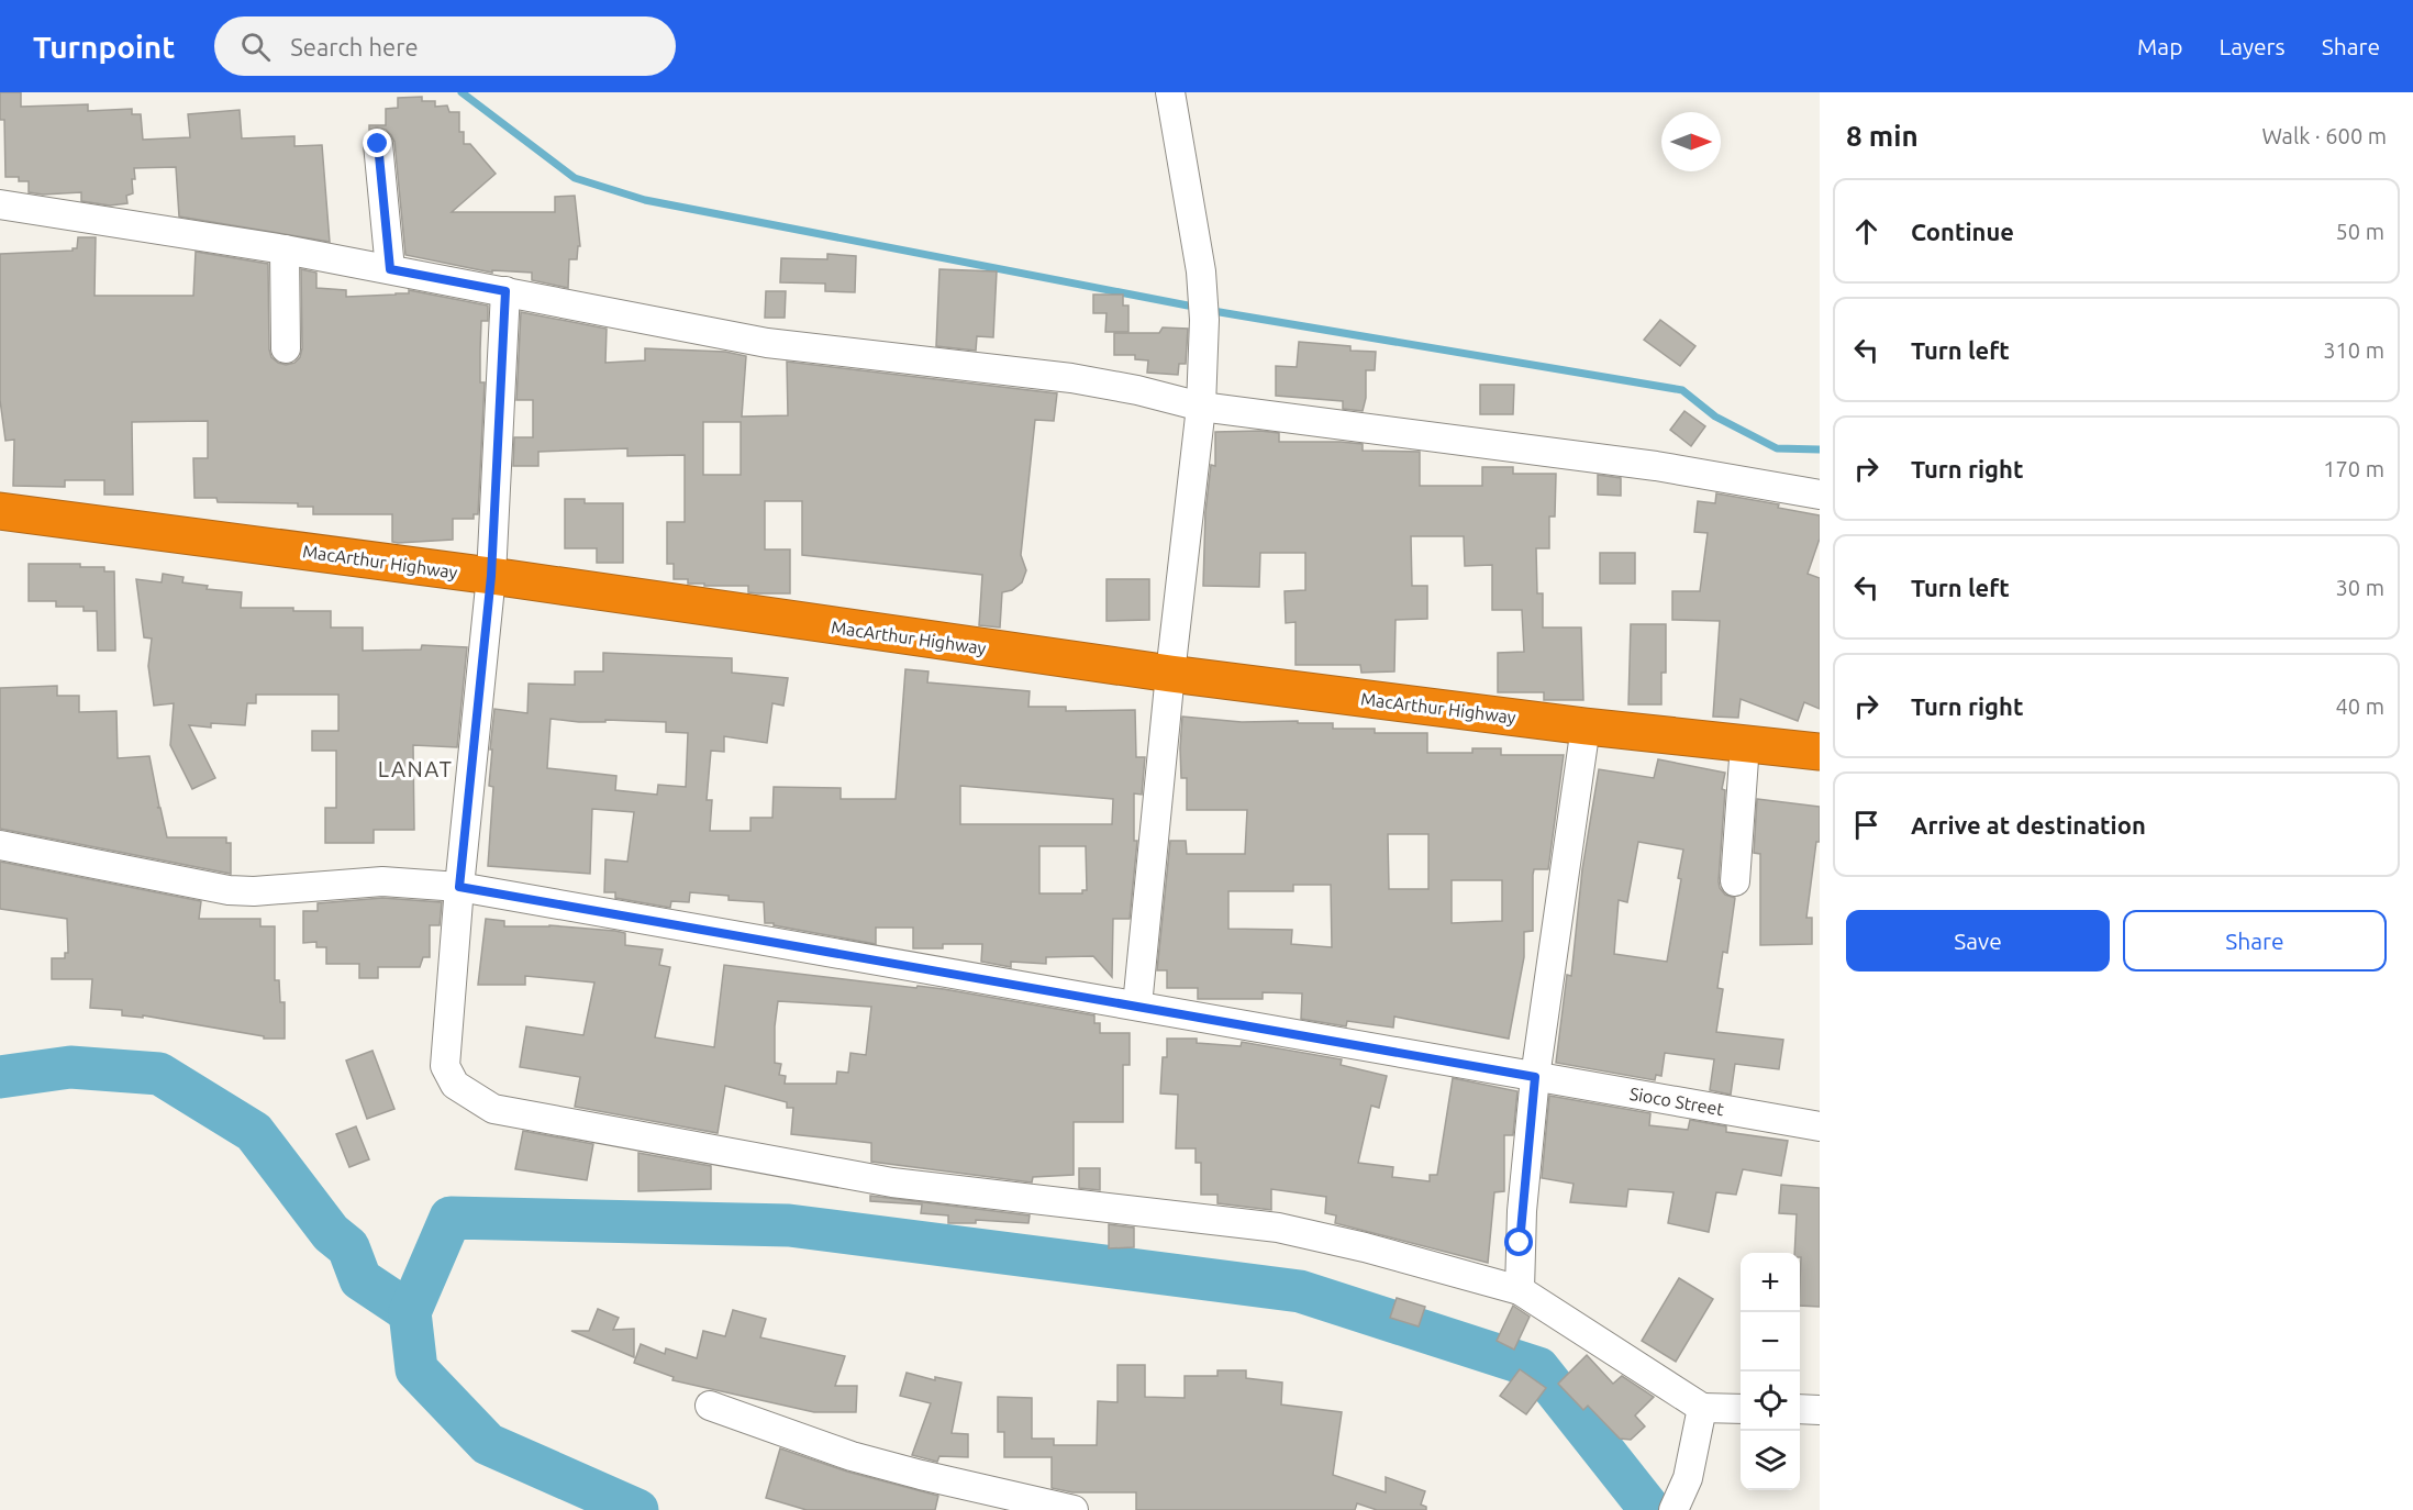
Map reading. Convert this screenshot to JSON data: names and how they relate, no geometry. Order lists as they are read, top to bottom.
{
  "streets": {
    "highway": ["MacArthur Highway"],
    "street": ["Sioco Street"]
  },
  "districts": ["LANAT"],
  "north": "right",
  "page": {
    "header": "Turnpoint",
    "search": "Search here",
    "nav": ["Map", "Layers", "Share"],
    "heading": ["8 min", "Walk · 600 m"],
    "list": [
      ["Continue", "50 m"],
      ["Turn left", "310 m"],
      ["Turn right", "170 m"],
      ["Turn left", "30 m"],
      ["Turn right", "40 m"],
      "Arrive at destination"
    ],
    "buttons": ["Save", "Share"],
    "map_buttons": ["+", "−"]
  }
}
